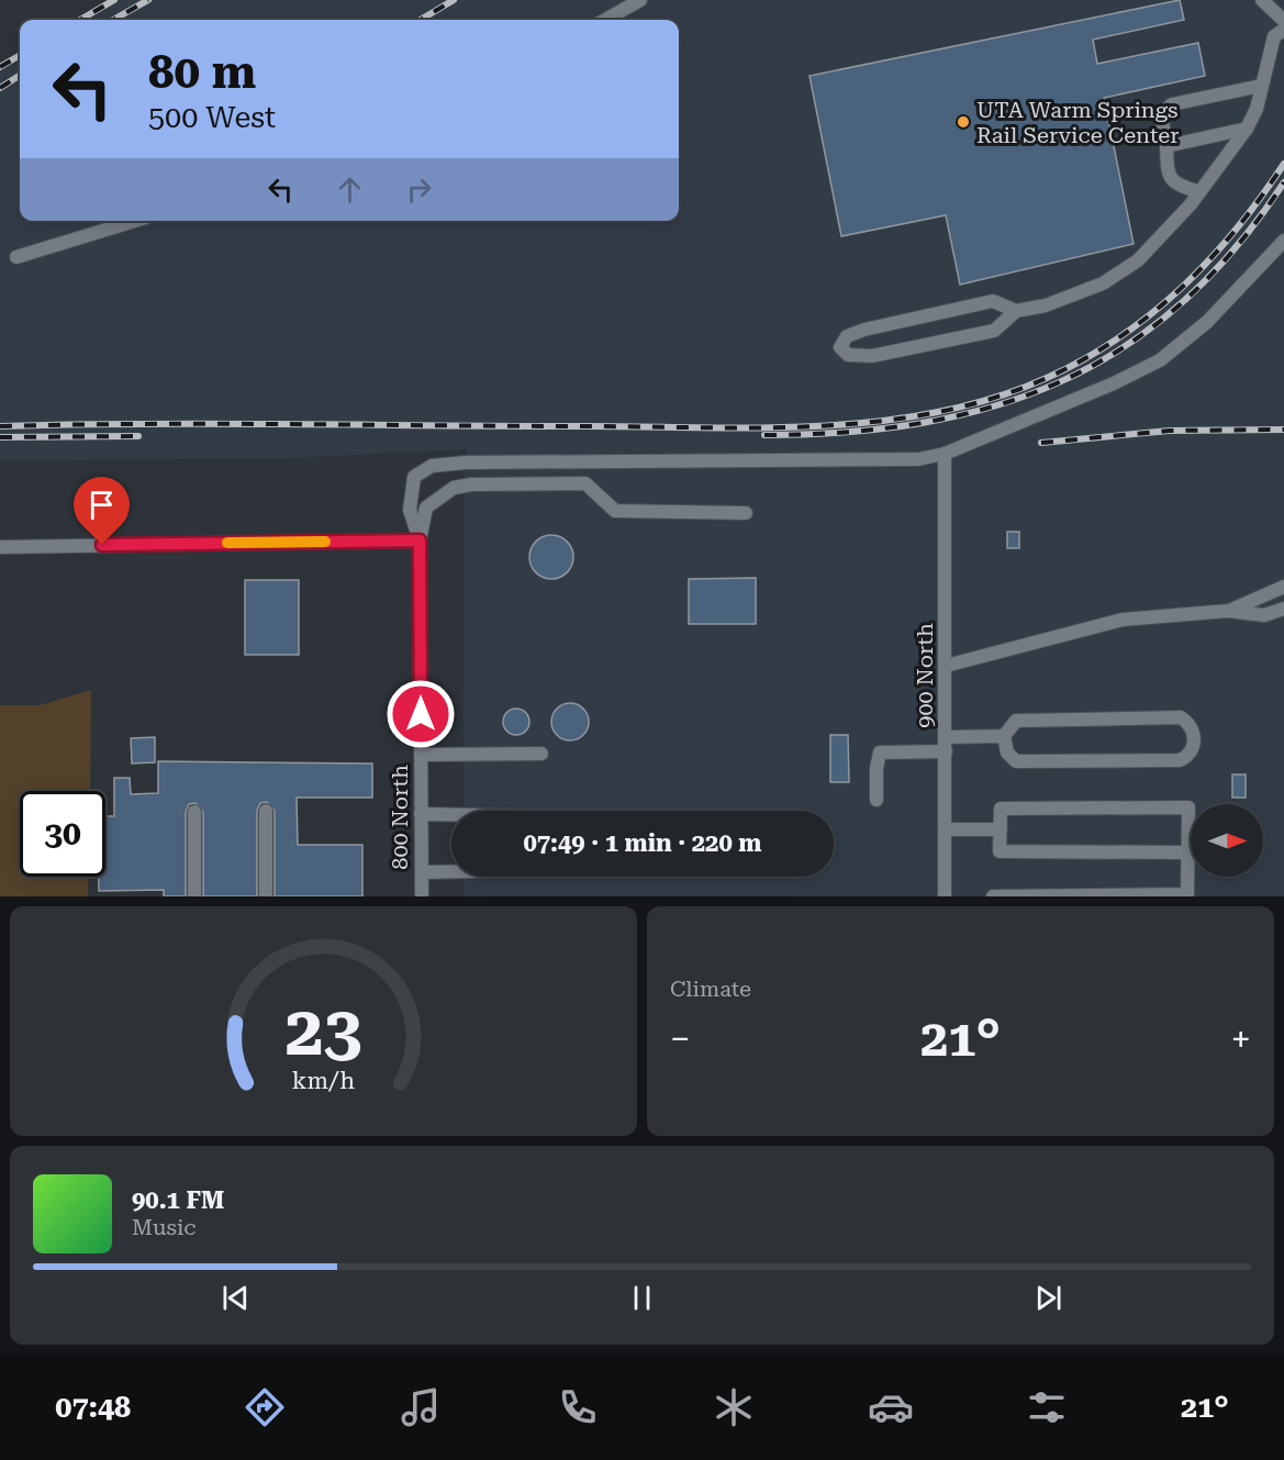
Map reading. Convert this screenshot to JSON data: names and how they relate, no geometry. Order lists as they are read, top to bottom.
{
  "streets": {
    "street": ["900 North", "800 North"]
  },
  "places": ["UTA Warm Springs Rail Service Center"],
  "north": "right",
  "page": {
    "turn": ["80 m", "500 West"],
    "limit": "30",
    "trip": "07:49 · 1 min · 220 m",
    "tile": "Climate",
    "heat": ["−", "21°", "+"],
    "song": ["90.1 FM", "Music"],
    "tabs": ["07:48", "21°"],
    "gauge": ["23", "km/h"]
  }
}
